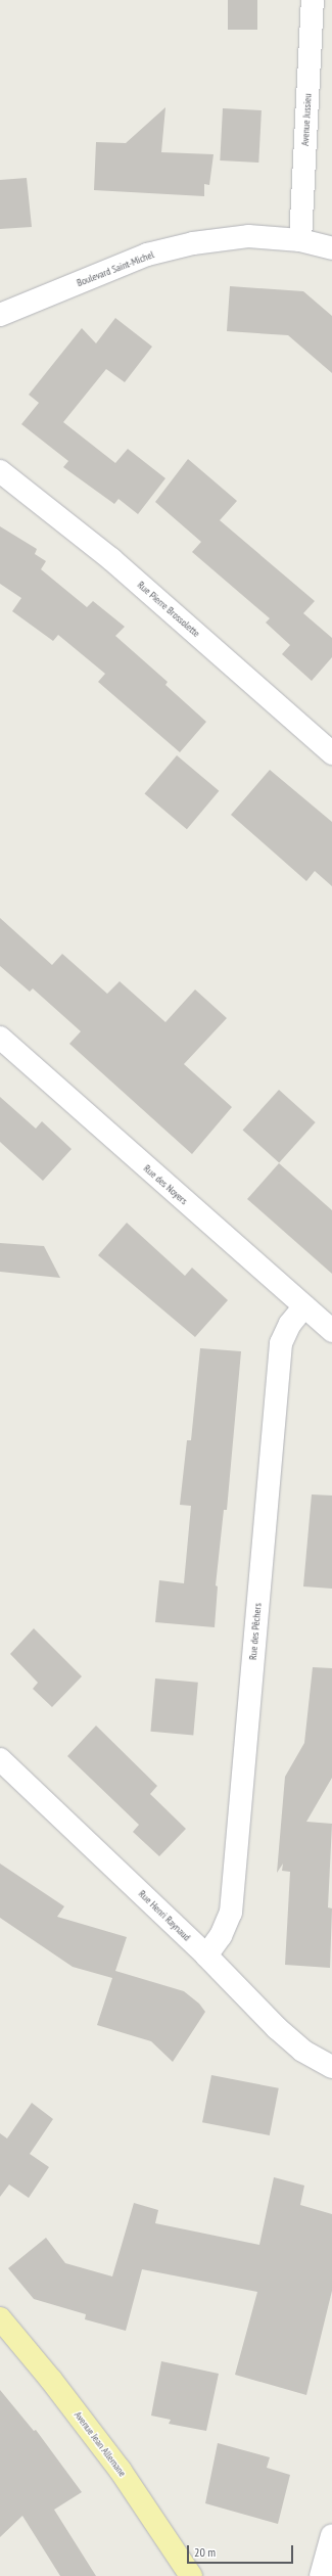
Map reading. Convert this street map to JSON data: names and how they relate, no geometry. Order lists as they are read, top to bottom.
{
  "streets": {
    "main road": ["Avenue Jean Allemane"],
    "street": [
      "Avenue Jussieu",
      "Boulevard Saint-Michel",
      "Rue Pierre Brossolette",
      "Rue des Noyers",
      "Rue des Pêchers",
      "Rue Henri Raynaud"
    ]
  },
  "crossings": [
    ["Avenue Jussieu", "Boulevard Saint-Michel"],
    ["Rue des Noyers", "Rue des Pêchers"],
    ["Rue des Pêchers", "Rue Henri Raynaud"]
  ],
  "scale_bar": "20 m"
}
